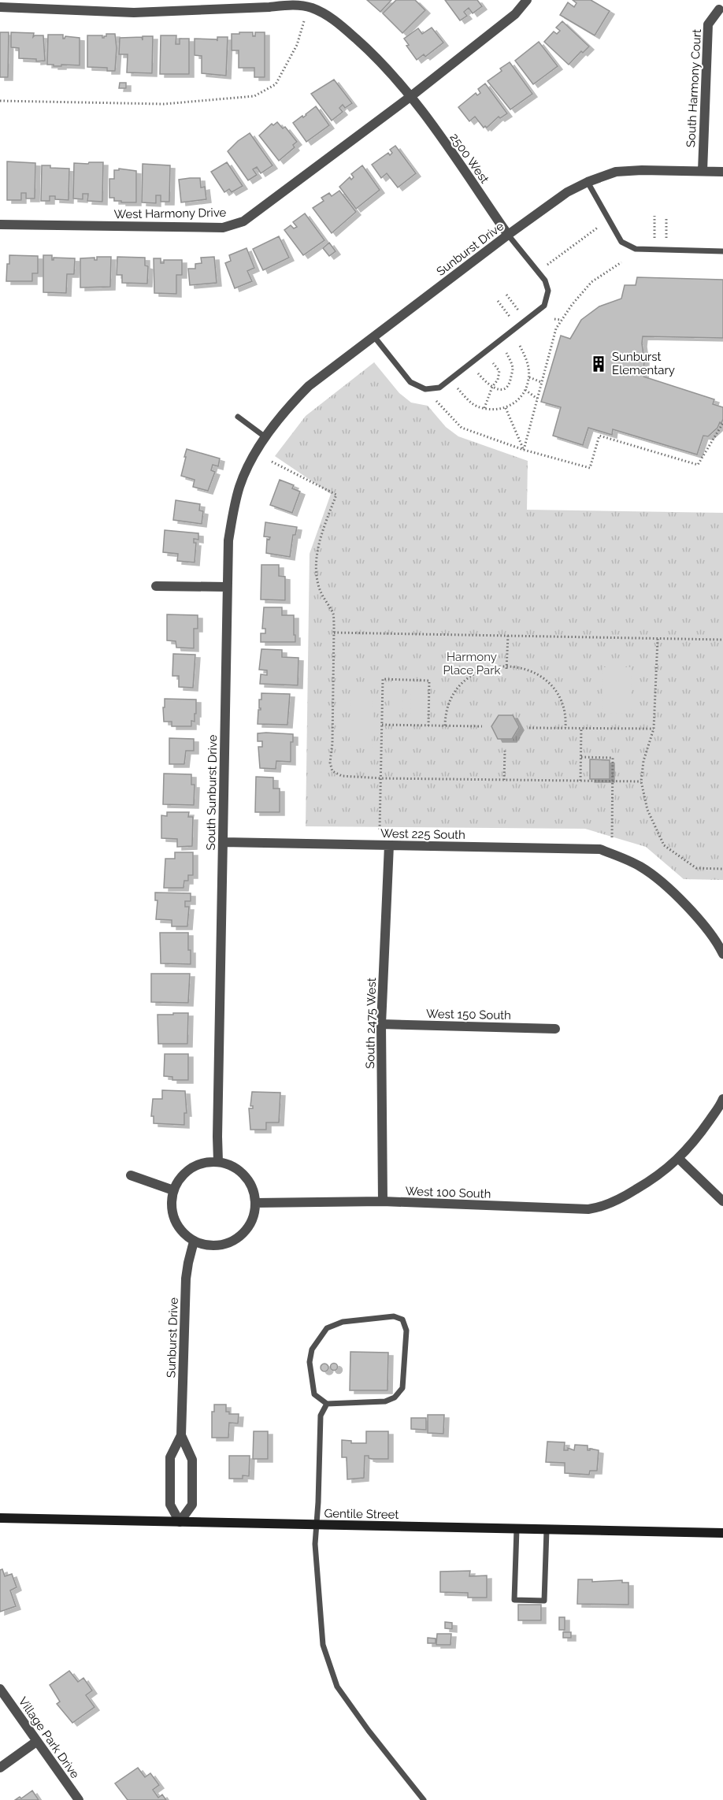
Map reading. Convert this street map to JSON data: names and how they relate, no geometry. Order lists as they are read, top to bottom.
{
  "streets": {
    "main road": ["Gentile Street"],
    "street": [
      "South Harmony Court",
      "2500 West",
      "West Harmony Drive",
      "Sunburst Drive",
      "South Sunburst Drive",
      "West 225 South",
      "West 150 South",
      "South 2475 West",
      "West 100 South",
      "Village Park Drive"
    ]
  },
  "crossings": [
    ["South Harmony Court", "Sunburst Drive"],
    ["2500 West", "West Harmony Drive"],
    ["2500 West", "Sunburst Drive"],
    ["Sunburst Drive", "South Sunburst Drive"],
    ["Sunburst Drive", "West 100 South"],
    ["Sunburst Drive", "Gentile Street"],
    ["South Sunburst Drive", "West 225 South"],
    ["South Sunburst Drive", "West 100 South"],
    ["West 225 South", "South 2475 West"],
    ["West 150 South", "South 2475 West"],
    ["South 2475 West", "West 100 South"]
  ],
  "parks": ["Harmony Place Park"],
  "places": {
    "building": ["Sunburst Elementary"]
  }
}
